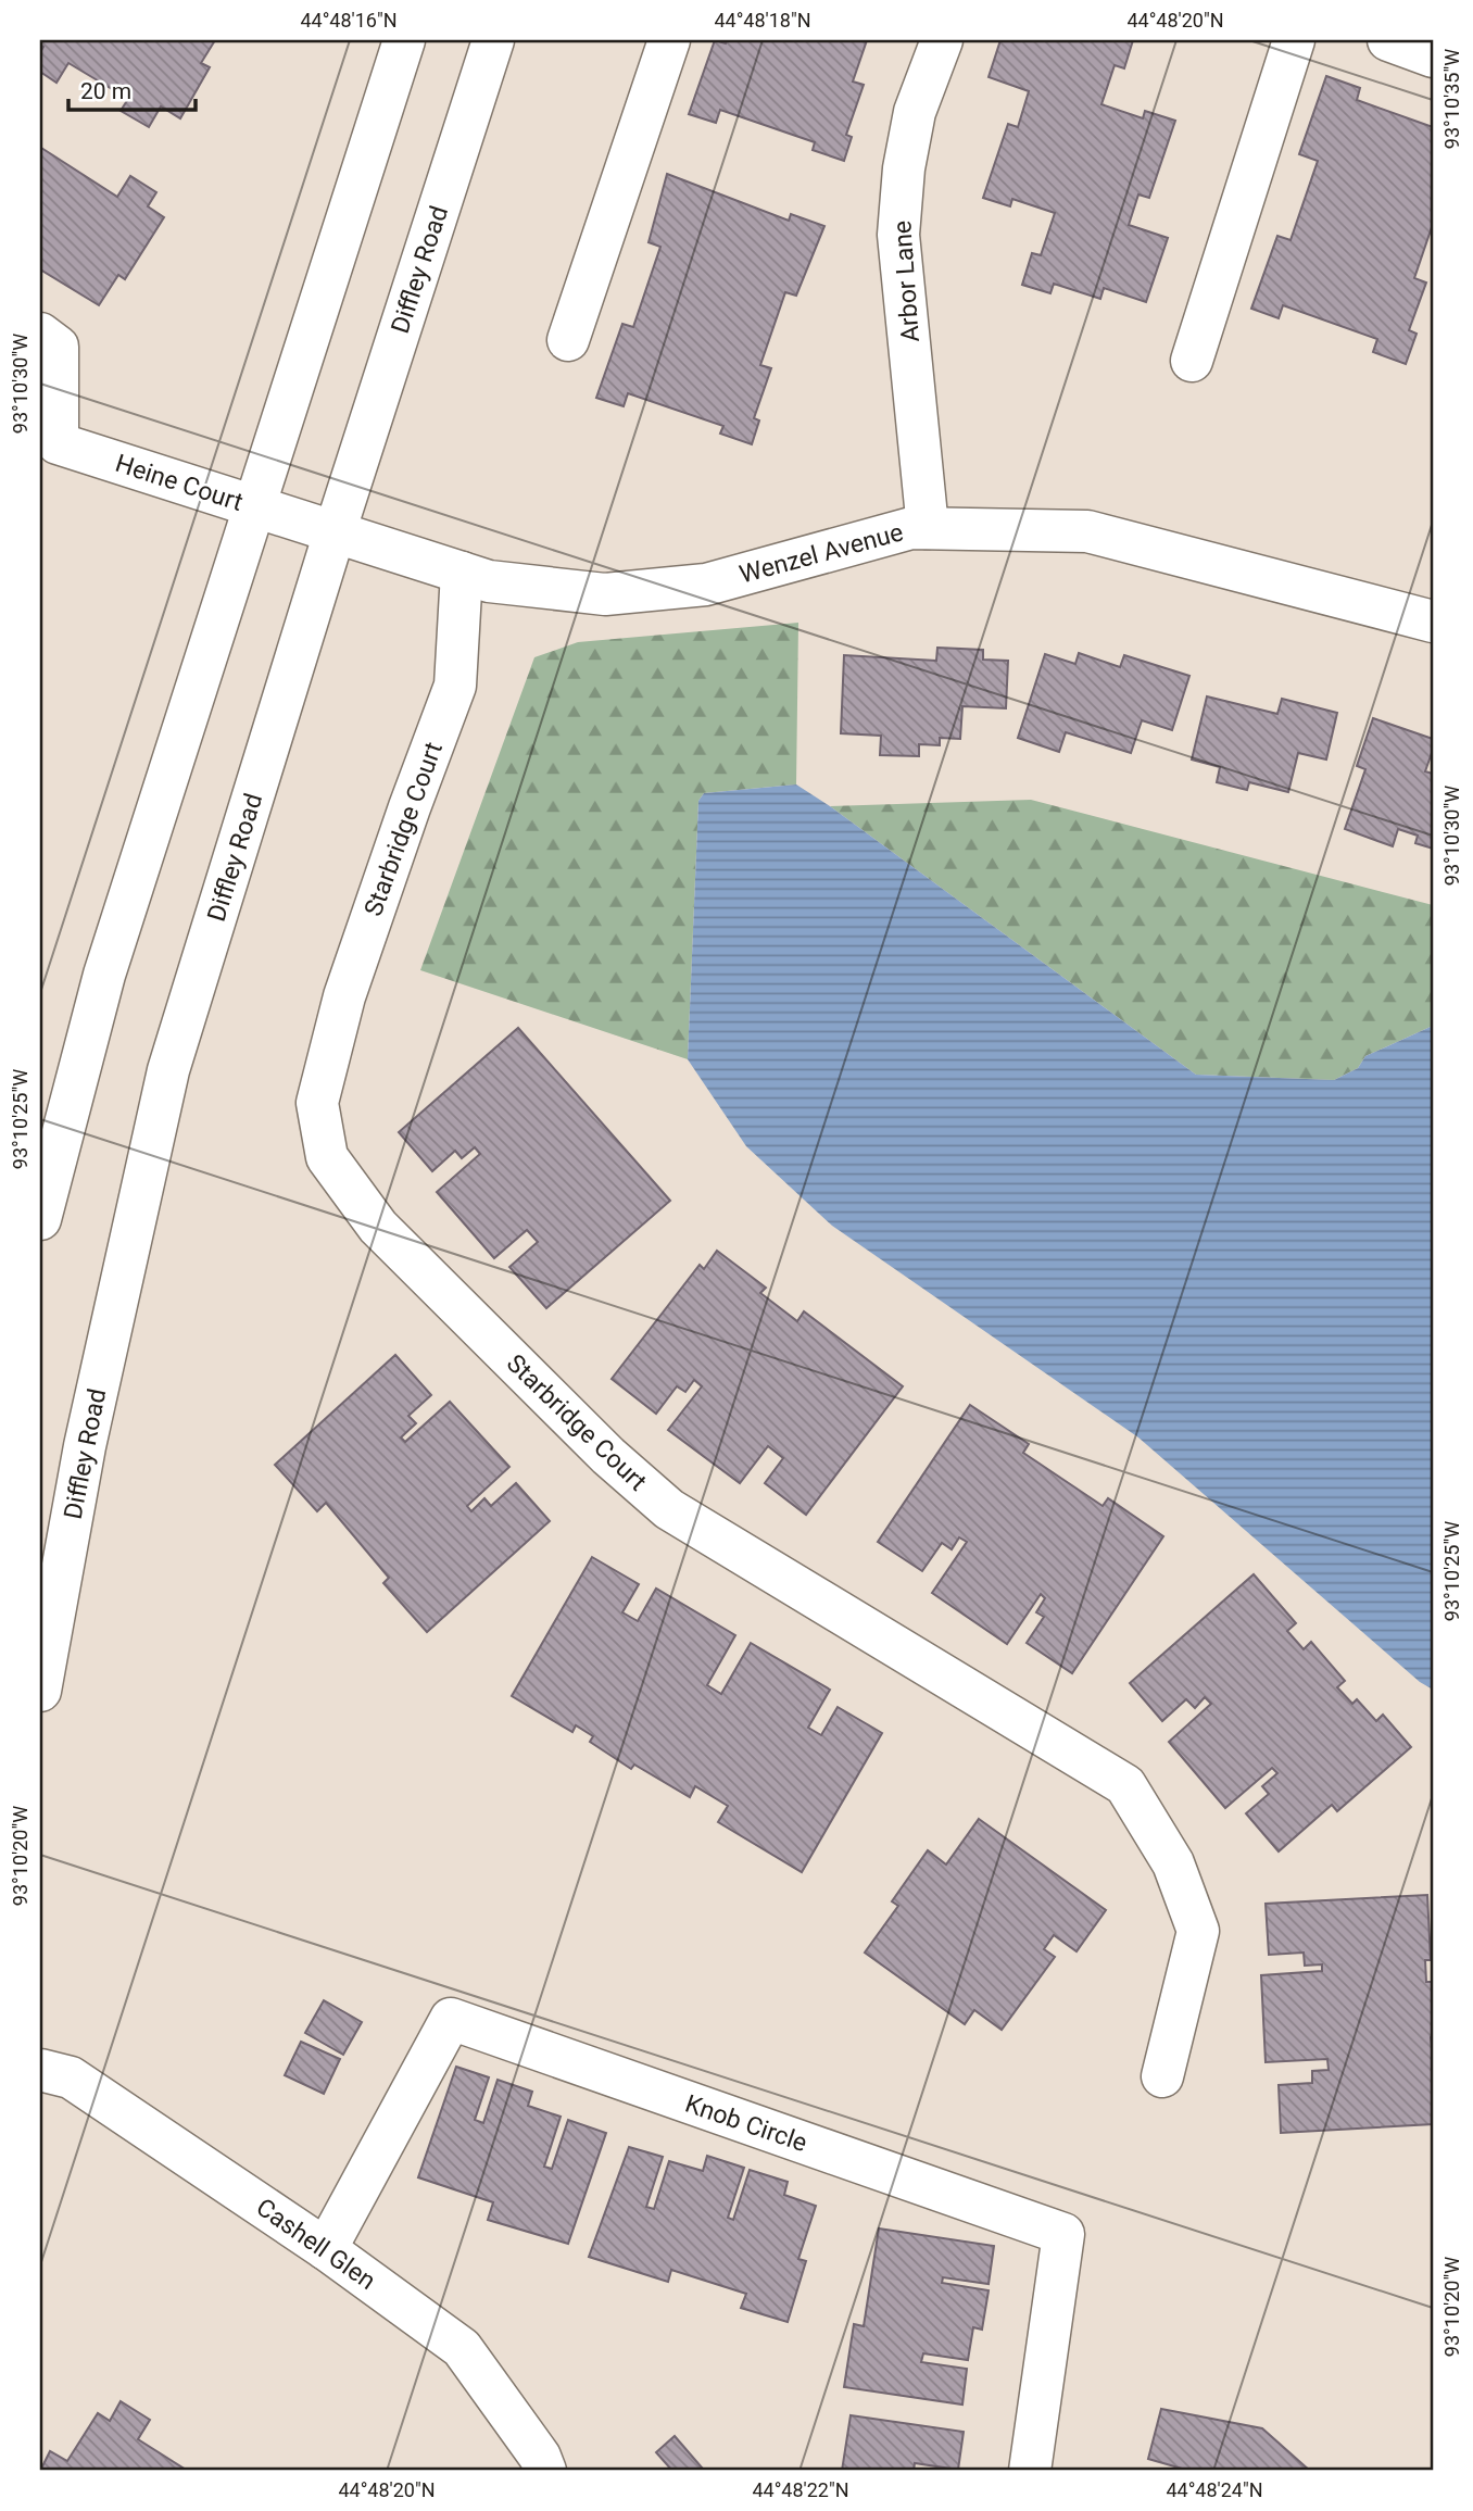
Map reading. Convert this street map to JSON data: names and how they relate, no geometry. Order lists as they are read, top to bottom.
{
  "streets": {
    "street": [
      "Diffley Road",
      "Arbor Lane",
      "Heine Court",
      "Wenzel Avenue",
      "Starbridge Court",
      "Knob Circle",
      "Cashell Glen"
    ]
  },
  "crossings": [
    ["Diffley Road", "Heine Court"],
    ["Diffley Road", "Wenzel Avenue"],
    ["Arbor Lane", "Wenzel Avenue"],
    ["Heine Court", "Wenzel Avenue"],
    ["Wenzel Avenue", "Starbridge Court"],
    ["Knob Circle", "Cashell Glen"]
  ],
  "scale_bar": "20 m",
  "coordinates": [
    "44°48'16\"N",
    "44°48'18\"N",
    "44°48'20\"N",
    "93°10'35\"W",
    "93°10'30\"W",
    "93°10'25\"W",
    "93°10'20\"W",
    "44°48'22\"N",
    "44°48'24\"N"
  ]
}
